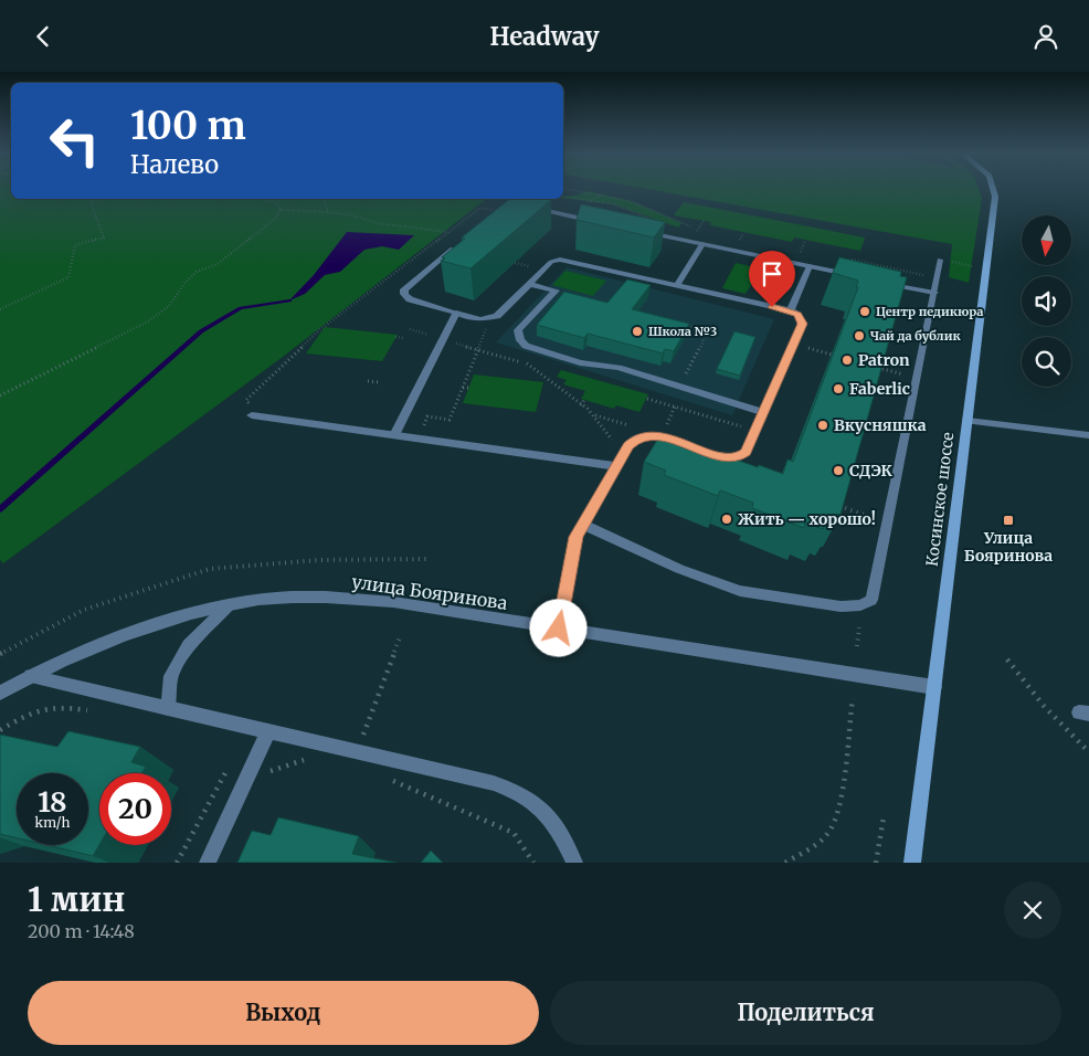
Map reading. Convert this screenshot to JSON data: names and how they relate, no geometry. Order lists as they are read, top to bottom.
{
  "streets": {
    "main road": ["Косинское шоссе"],
    "street": ["улица Бояринова"]
  },
  "crossings": [
    ["Косинское шоссе", "улица Бояринова"]
  ],
  "places": {
    "other": [
      "Центр педикюра",
      "Школа №3",
      "Чай да бублик",
      "Patron",
      "Faberlic",
      "Вкусняшка",
      "СДЭК",
      "Жить — хорошо!"
    ],
    "transit": ["Улица Бояринова"]
  },
  "north": "bottom",
  "page": {
    "header": "Headway",
    "turn": ["100 m", "Налево"],
    "speed": "18 km/h",
    "limit": "20",
    "heading": ["1 мин", "200 m · 14:48"],
    "buttons": ["Выход", "Поделиться"]
  }
}
